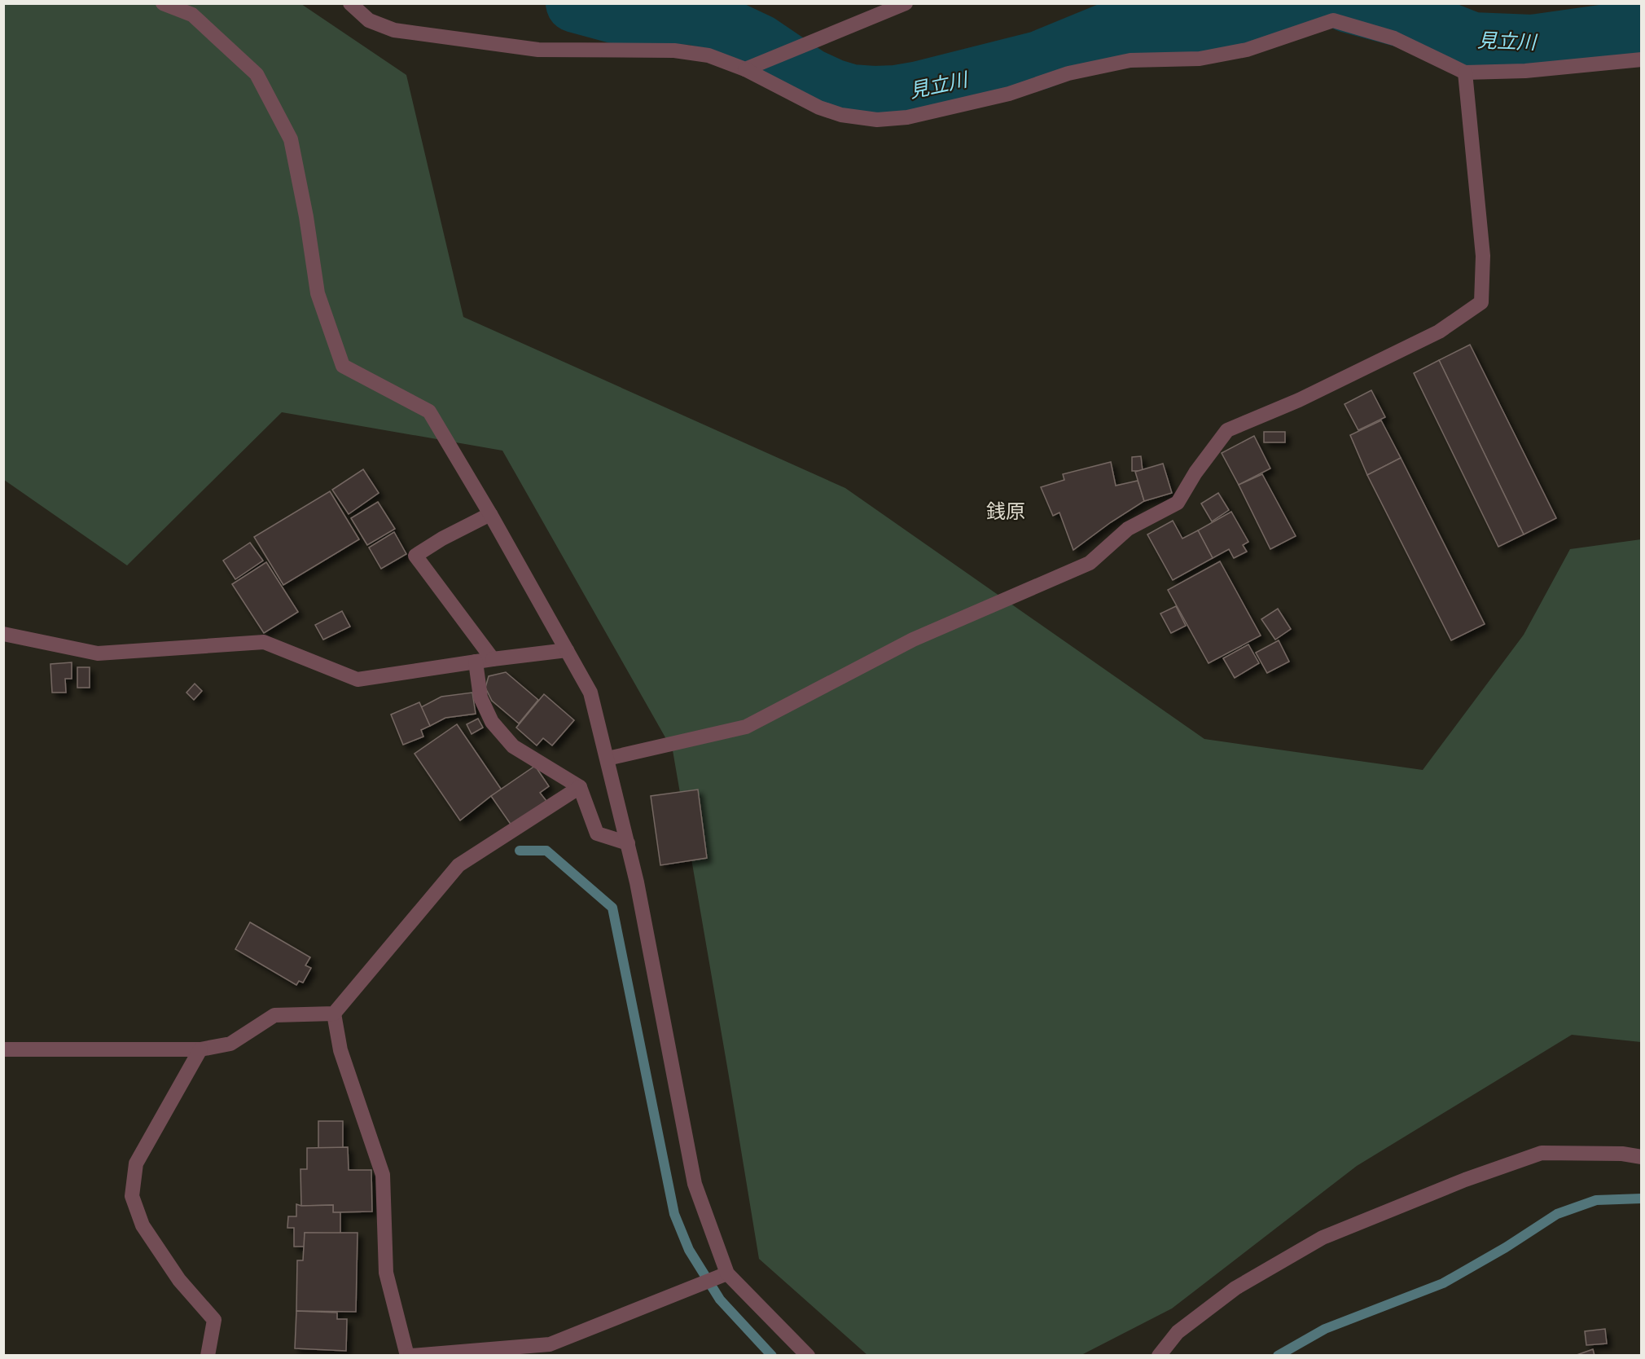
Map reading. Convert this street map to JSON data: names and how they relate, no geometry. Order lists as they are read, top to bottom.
{
  "districts": ["銭原"],
  "water": ["見立川"]
}
